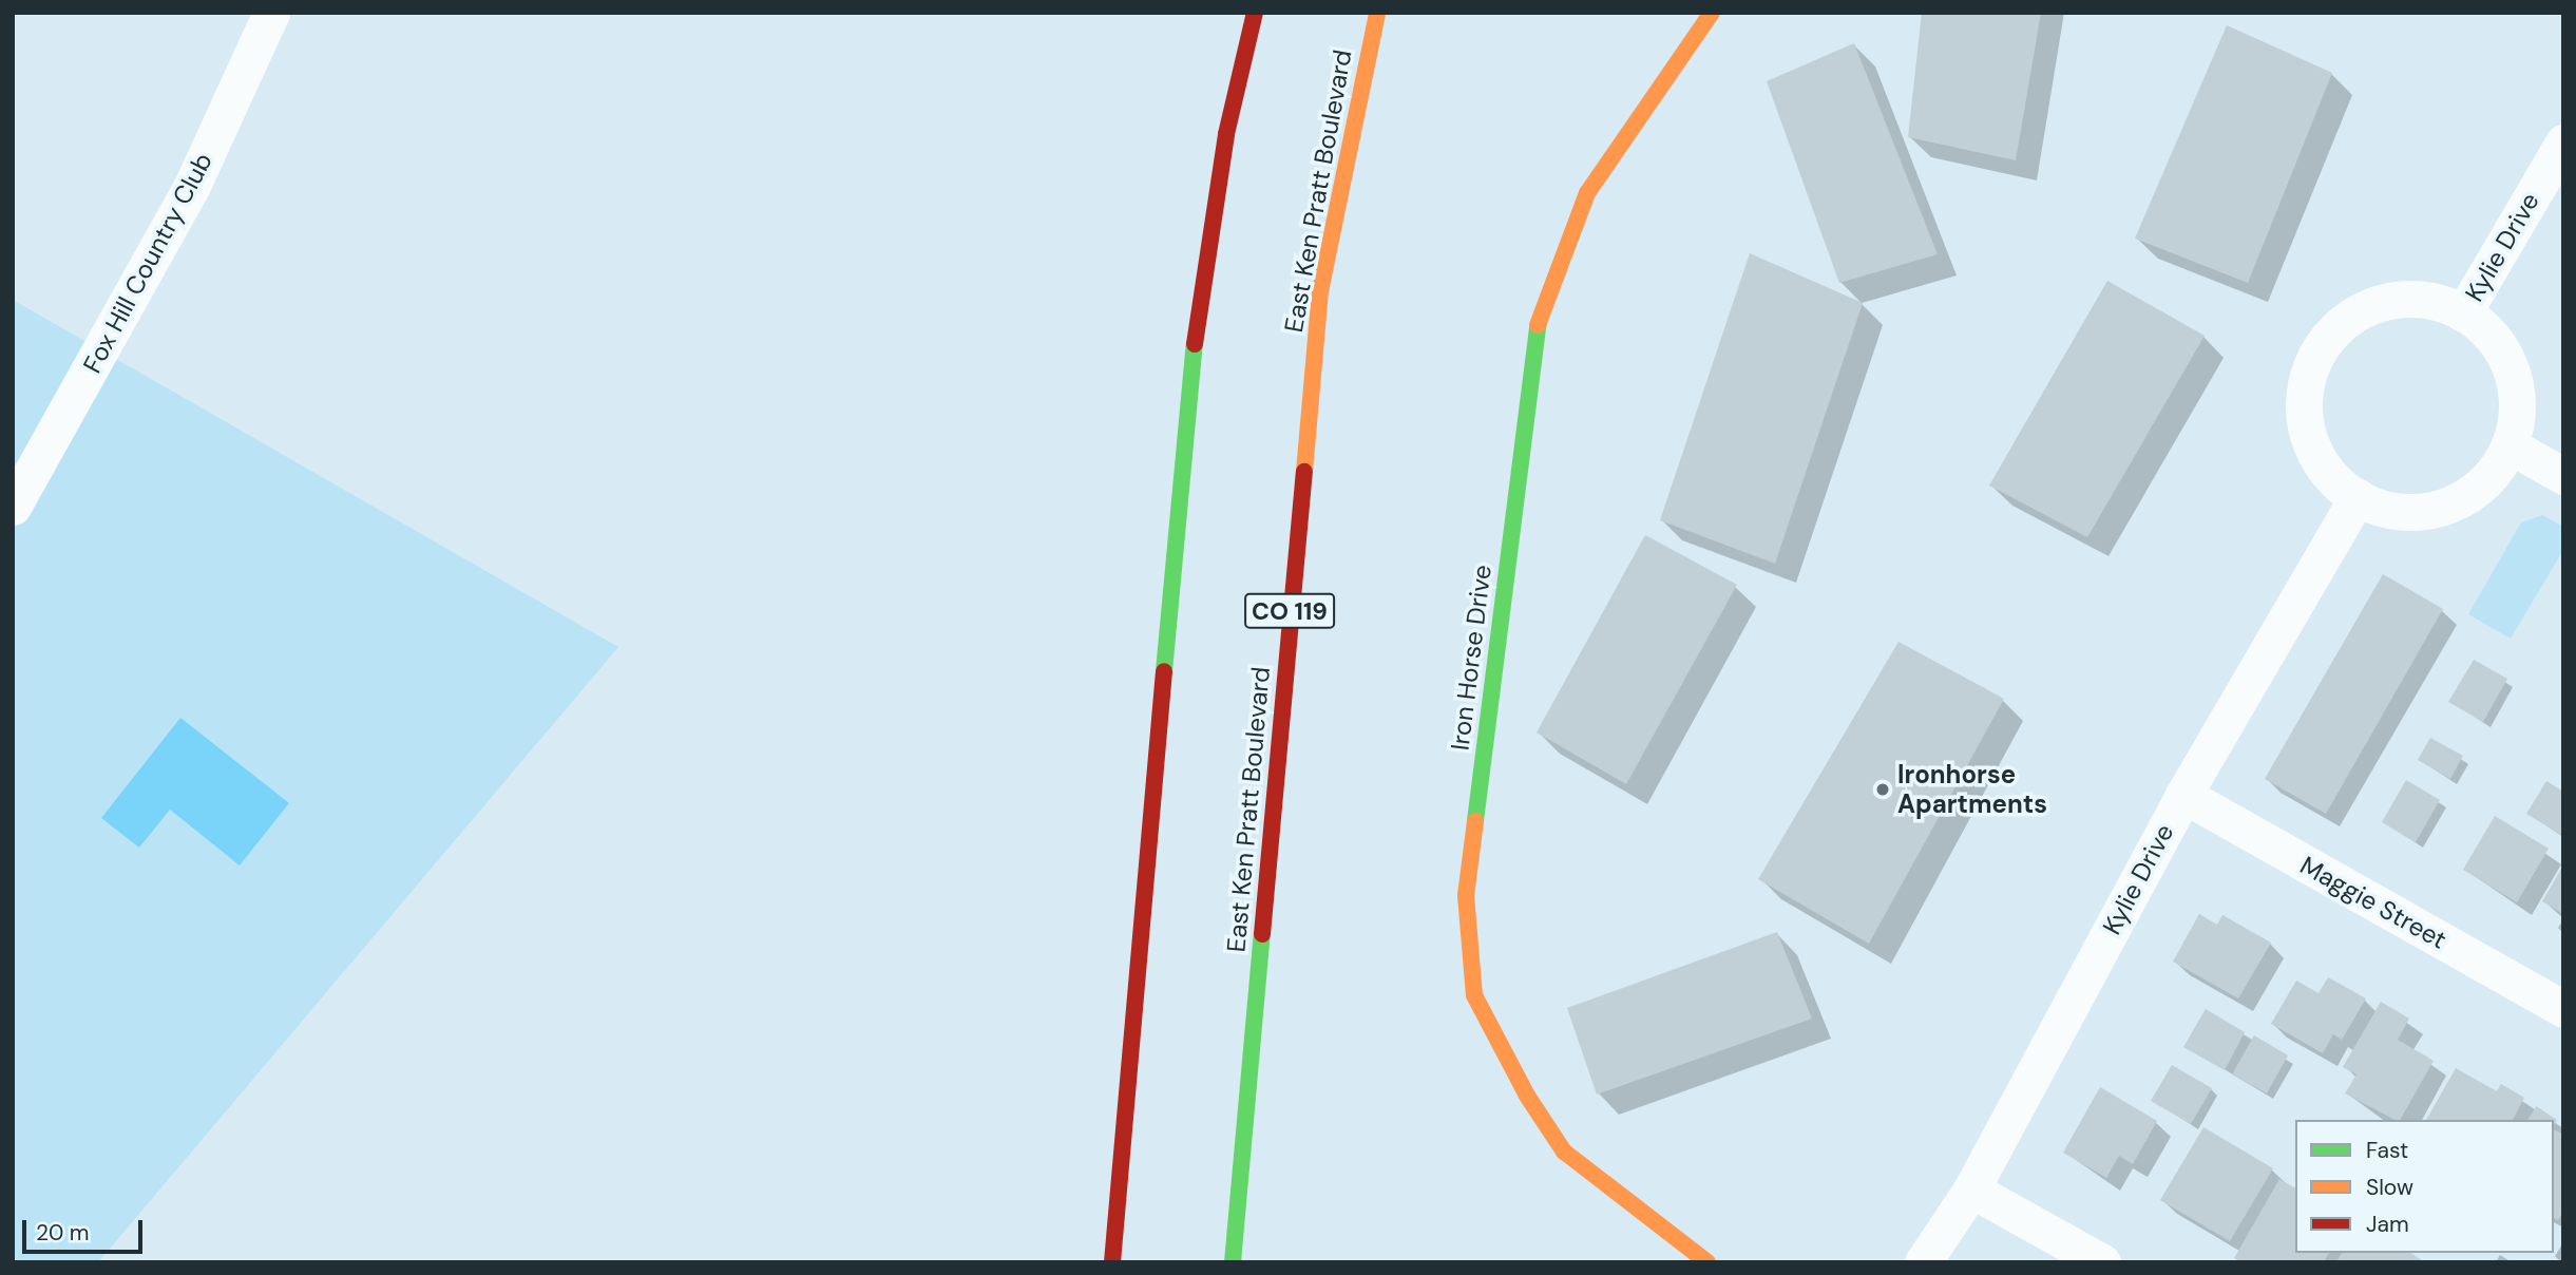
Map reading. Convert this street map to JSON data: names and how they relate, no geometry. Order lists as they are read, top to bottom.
{
  "streets": {
    "main road": ["East Ken Pratt Boulevard", "CO 119", "Iron Horse Drive"],
    "street": ["Kylie Drive", "Fox Hill Country Club", "Maggie Street"]
  },
  "crossings": [
    ["Kylie Drive", "Maggie Street"]
  ],
  "places": ["Ironhorse Apartments"],
  "legend": ["Fast", "Slow", "Jam"],
  "scale_bar": "20 m"
}
